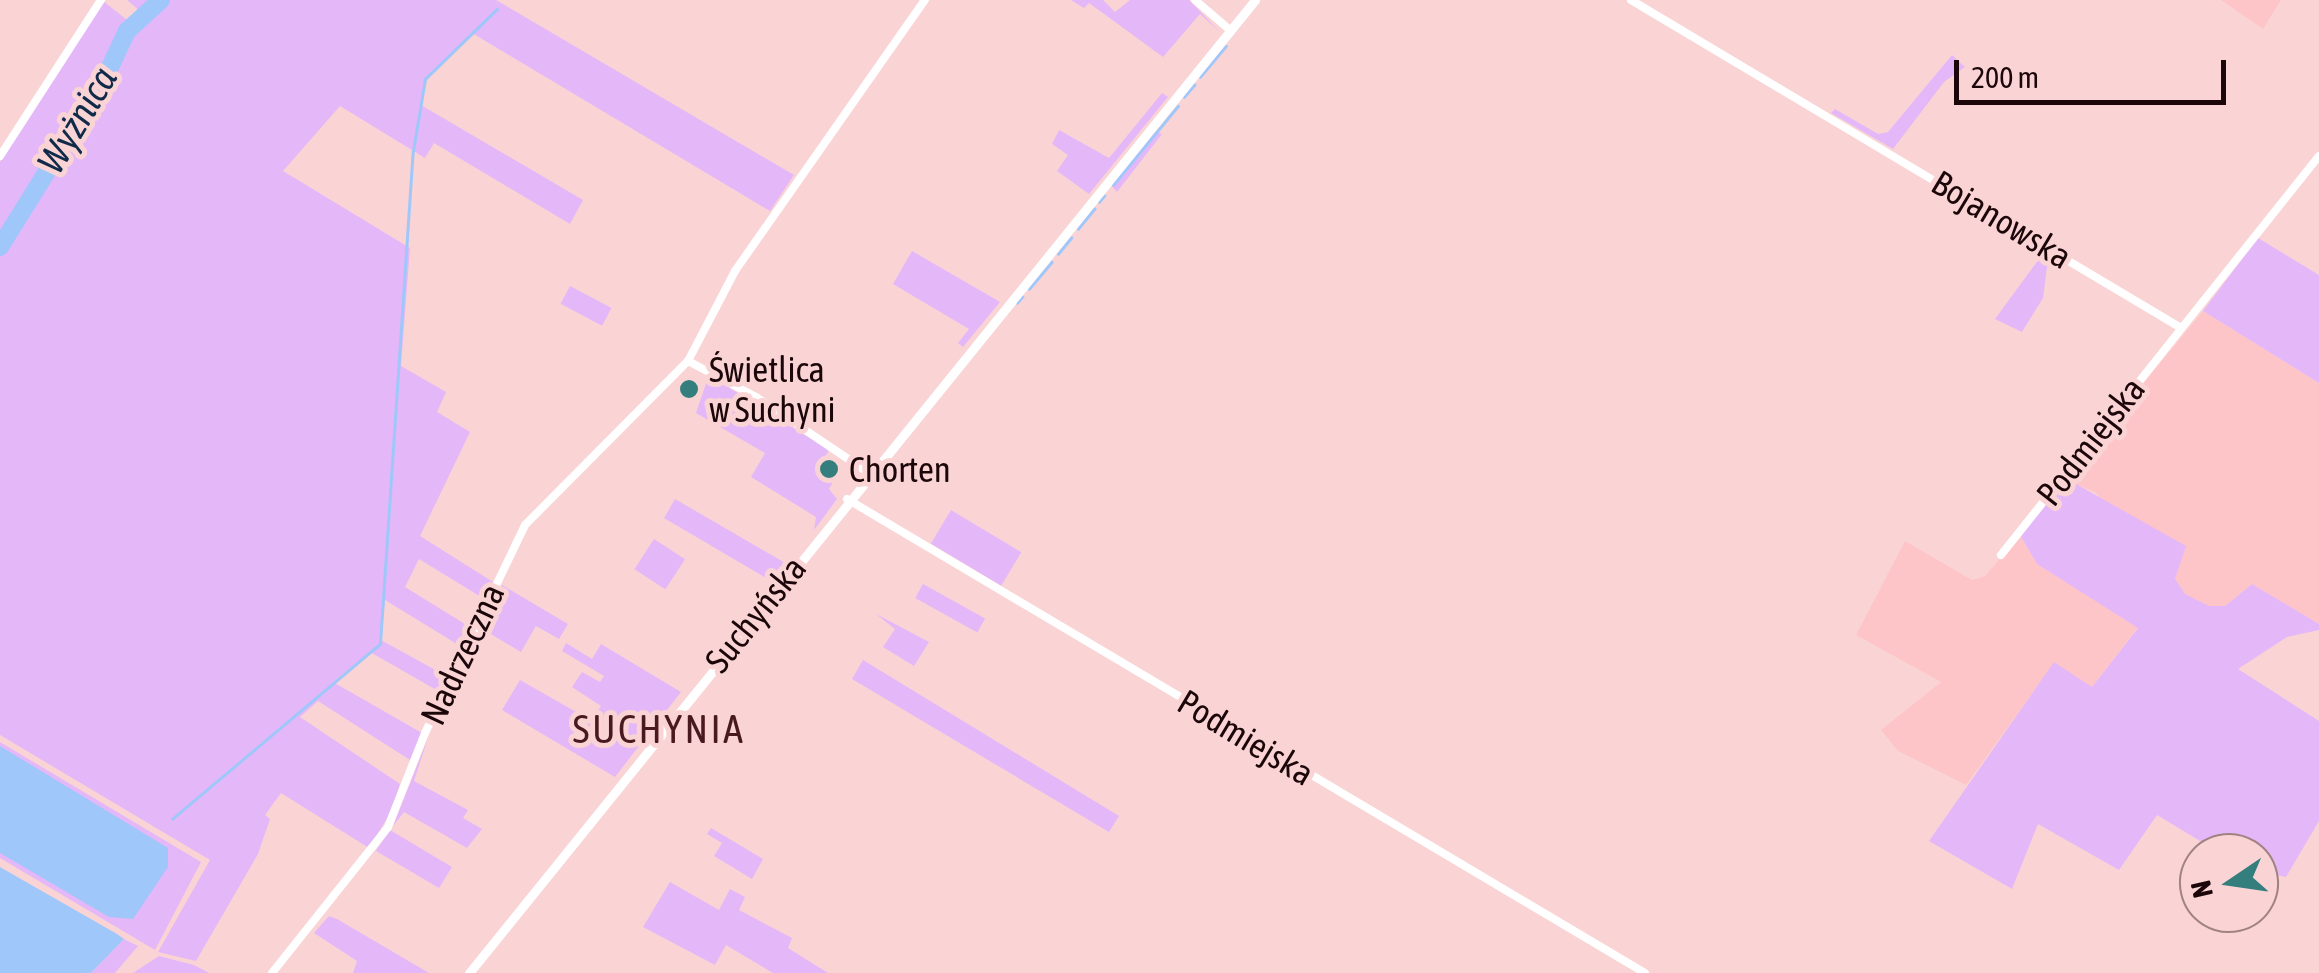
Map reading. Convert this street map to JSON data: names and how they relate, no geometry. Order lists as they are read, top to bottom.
{
  "streets": {
    "street": [
      "Bojanowska",
      "Podmiejska",
      "Suchyńska",
      "Nadrzeczna"
    ]
  },
  "crossings": [
    ["Bojanowska", "Podmiejska"],
    ["Podmiejska", "Suchyńska"]
  ],
  "districts": ["SUCHYNIA"],
  "water": ["Wyżnica"],
  "places": ["Świetlica w Suchyni", "Chorten"],
  "scale_bar": "200 m",
  "north": "left"
}
